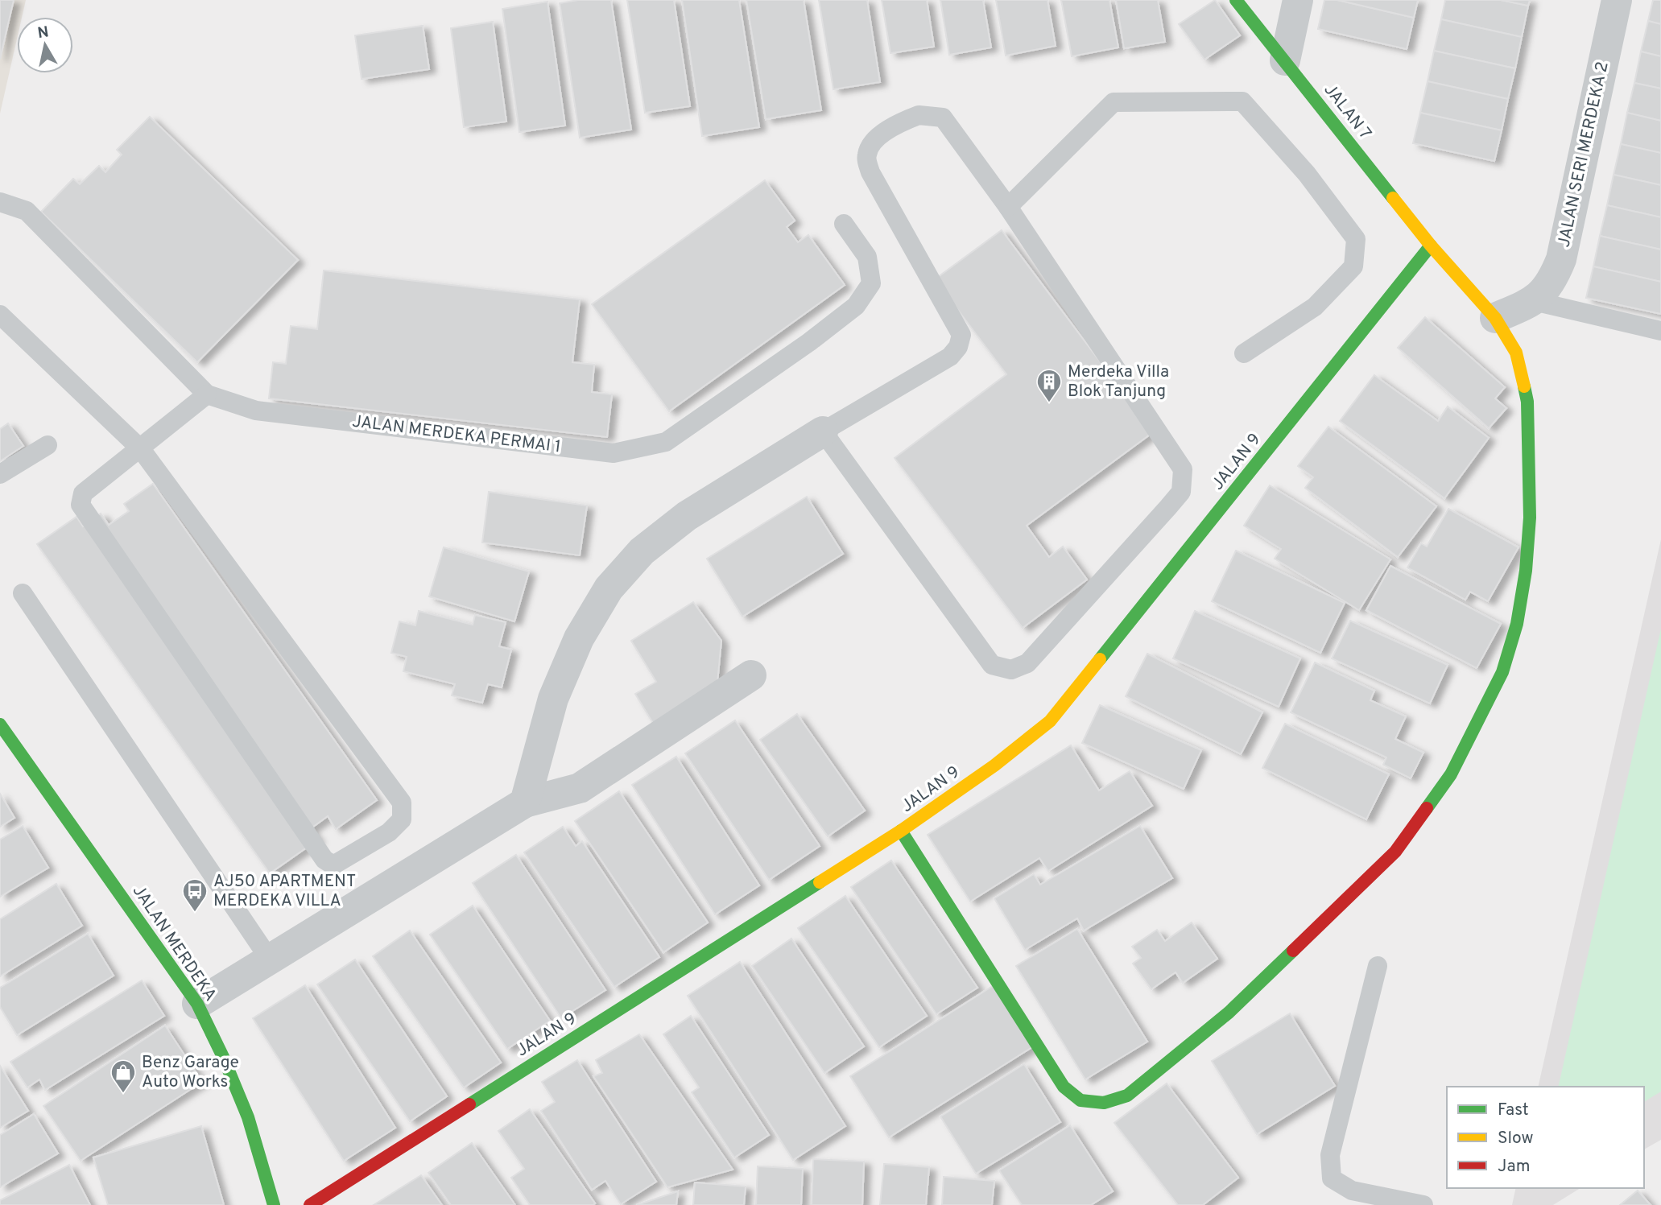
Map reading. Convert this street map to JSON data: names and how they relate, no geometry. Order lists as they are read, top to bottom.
{
  "streets": {
    "street": [
      "JALAN 7",
      "JALAN SERI MERDEKA 2",
      "JALAN 9",
      "JALAN MERDEKA"
    ],
    "lane": ["JALAN MERDEKA PERMAI 1"]
  },
  "crossings": [
    ["JALAN 7", "JALAN SERI MERDEKA 2"],
    ["JALAN 7", "JALAN 9"]
  ],
  "places": {
    "building": ["Merdeka Villa Blok Tanjung"],
    "bus stop": ["AJ50 APARTMENT MERDEKA VILLA"],
    "shop": ["Benz Garage Auto Works"]
  },
  "legend": ["Fast", "Slow", "Jam"],
  "north": "top"
}
